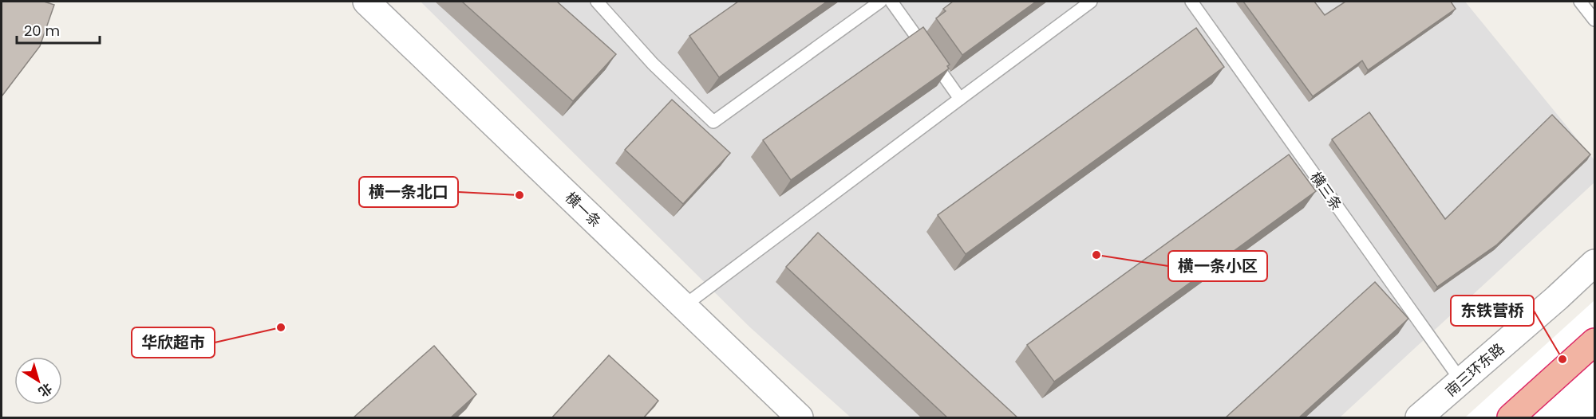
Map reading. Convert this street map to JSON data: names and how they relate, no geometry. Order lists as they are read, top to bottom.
{
  "streets": {
    "street": ["横一条", "南三环东路"],
    "lane": ["横三条"]
  },
  "crossings": [
    ["横三条", "南三环东路"]
  ],
  "places": [
    "横一条北口",
    "横一条小区",
    "华欣超市",
    "东铁营桥"
  ],
  "scale_bar": "20 m",
  "north": "bottom right"
}
